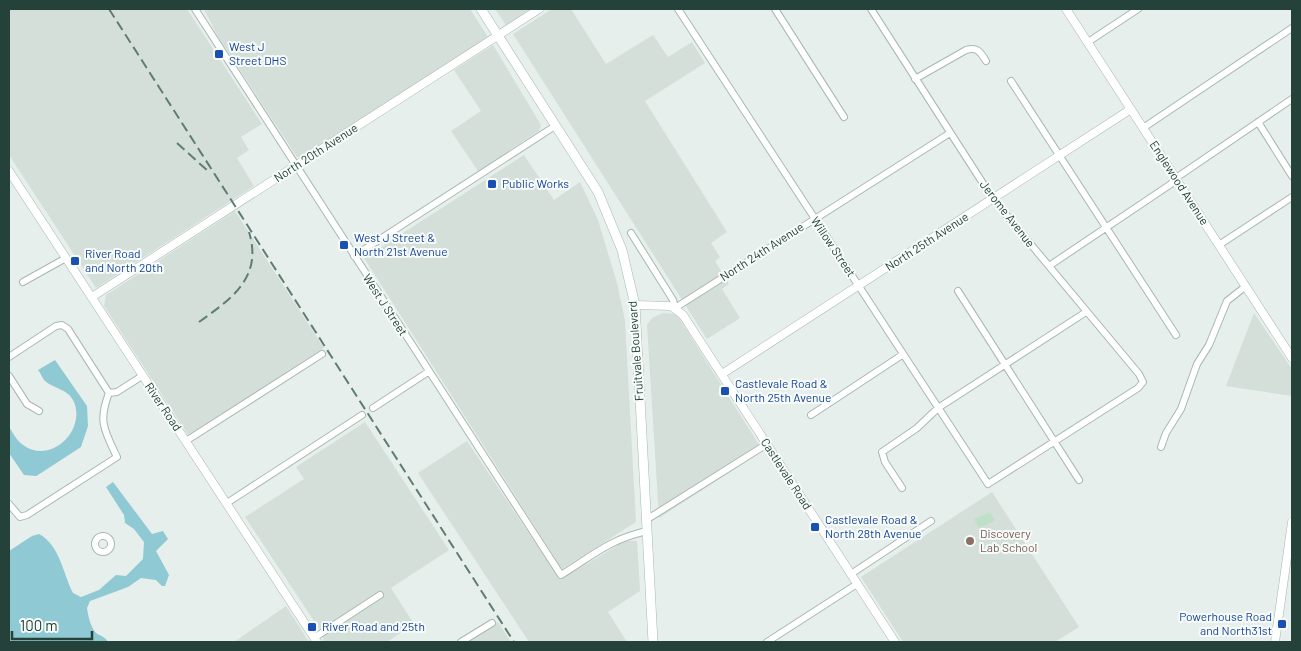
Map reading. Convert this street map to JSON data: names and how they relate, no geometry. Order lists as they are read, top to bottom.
{
  "streets": {
    "main road": ["Fruitvale Boulevard"],
    "street": [
      "North 20th Avenue",
      "Englewood Avenue",
      "Jerome Avenue",
      "North 25th Avenue",
      "Willow Street",
      "North 24th Avenue",
      "West J Street",
      "River Road",
      "Castlevale Road"
    ]
  },
  "crossings": [
    ["North 20th Avenue", "West J Street"],
    ["North 20th Avenue", "Fruitvale Boulevard"],
    ["North 20th Avenue", "River Road"],
    ["Englewood Avenue", "North 25th Avenue"],
    ["Jerome Avenue", "North 25th Avenue"],
    ["Jerome Avenue", "Willow Street"],
    ["Jerome Avenue", "North 24th Avenue"],
    ["North 25th Avenue", "Willow Street"],
    ["North 25th Avenue", "Castlevale Road"],
    ["Willow Street", "North 24th Avenue"],
    ["North 24th Avenue", "Castlevale Road"],
    ["West J Street", "Fruitvale Boulevard"]
  ],
  "places": {
    "transit": [
      "West J Street DHS",
      "Public Works",
      "West J Street & North 21st Avenue",
      "River Road and North 20th",
      "Castlevale Road & North 25th Avenue",
      "Castlevale Road & North 28th Avenue",
      "Powerhouse Road and North31st",
      "River Road and 25th"
    ],
    "other": ["Discovery Lab School"]
  },
  "scale_bar": "100 m"
}
